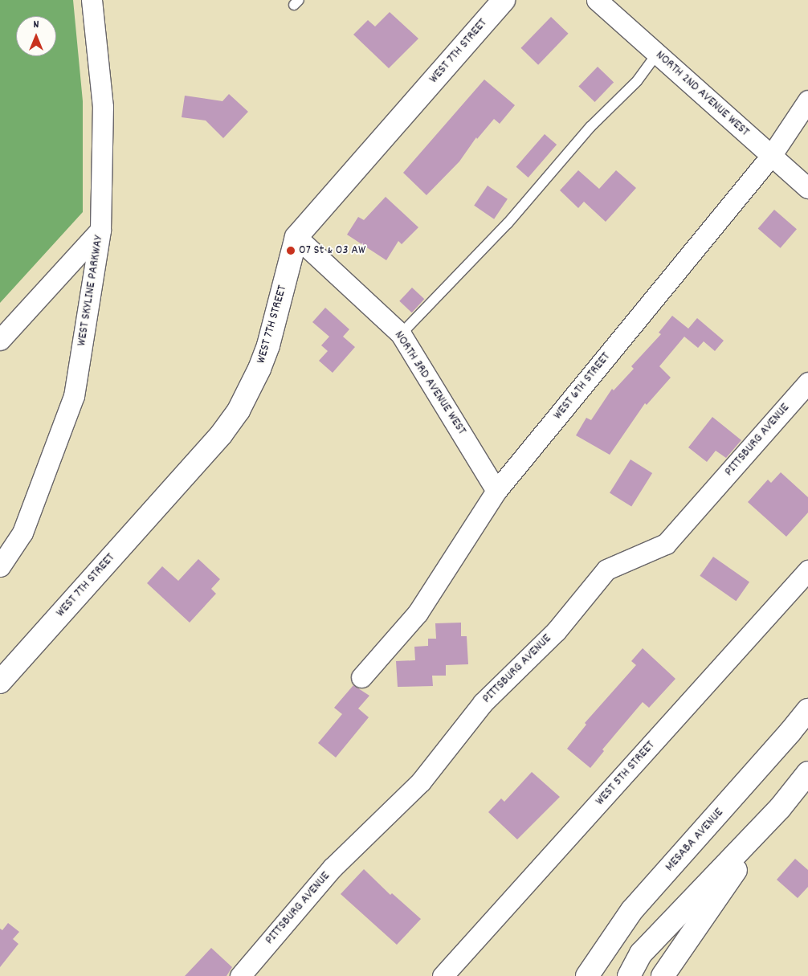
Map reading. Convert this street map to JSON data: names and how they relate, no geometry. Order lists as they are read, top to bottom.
{
  "streets": {
    "main road": ["WEST 7TH STREET", "MESABA AVENUE"],
    "street": [
      "NORTH 2ND AVENUE WEST",
      "WEST SKYLINE PARKWAY",
      "NORTH 3RD AVENUE WEST",
      "WEST 6TH STREET",
      "PITTSBURG AVENUE",
      "WEST 5TH STREET"
    ]
  },
  "crossings": [
    ["WEST 7TH STREET", "NORTH 3RD AVENUE WEST"],
    ["NORTH 2ND AVENUE WEST", "WEST 6TH STREET"],
    ["NORTH 3RD AVENUE WEST", "WEST 6TH STREET"]
  ],
  "places": ["07 St & 03 AW"],
  "north": "top"
}
